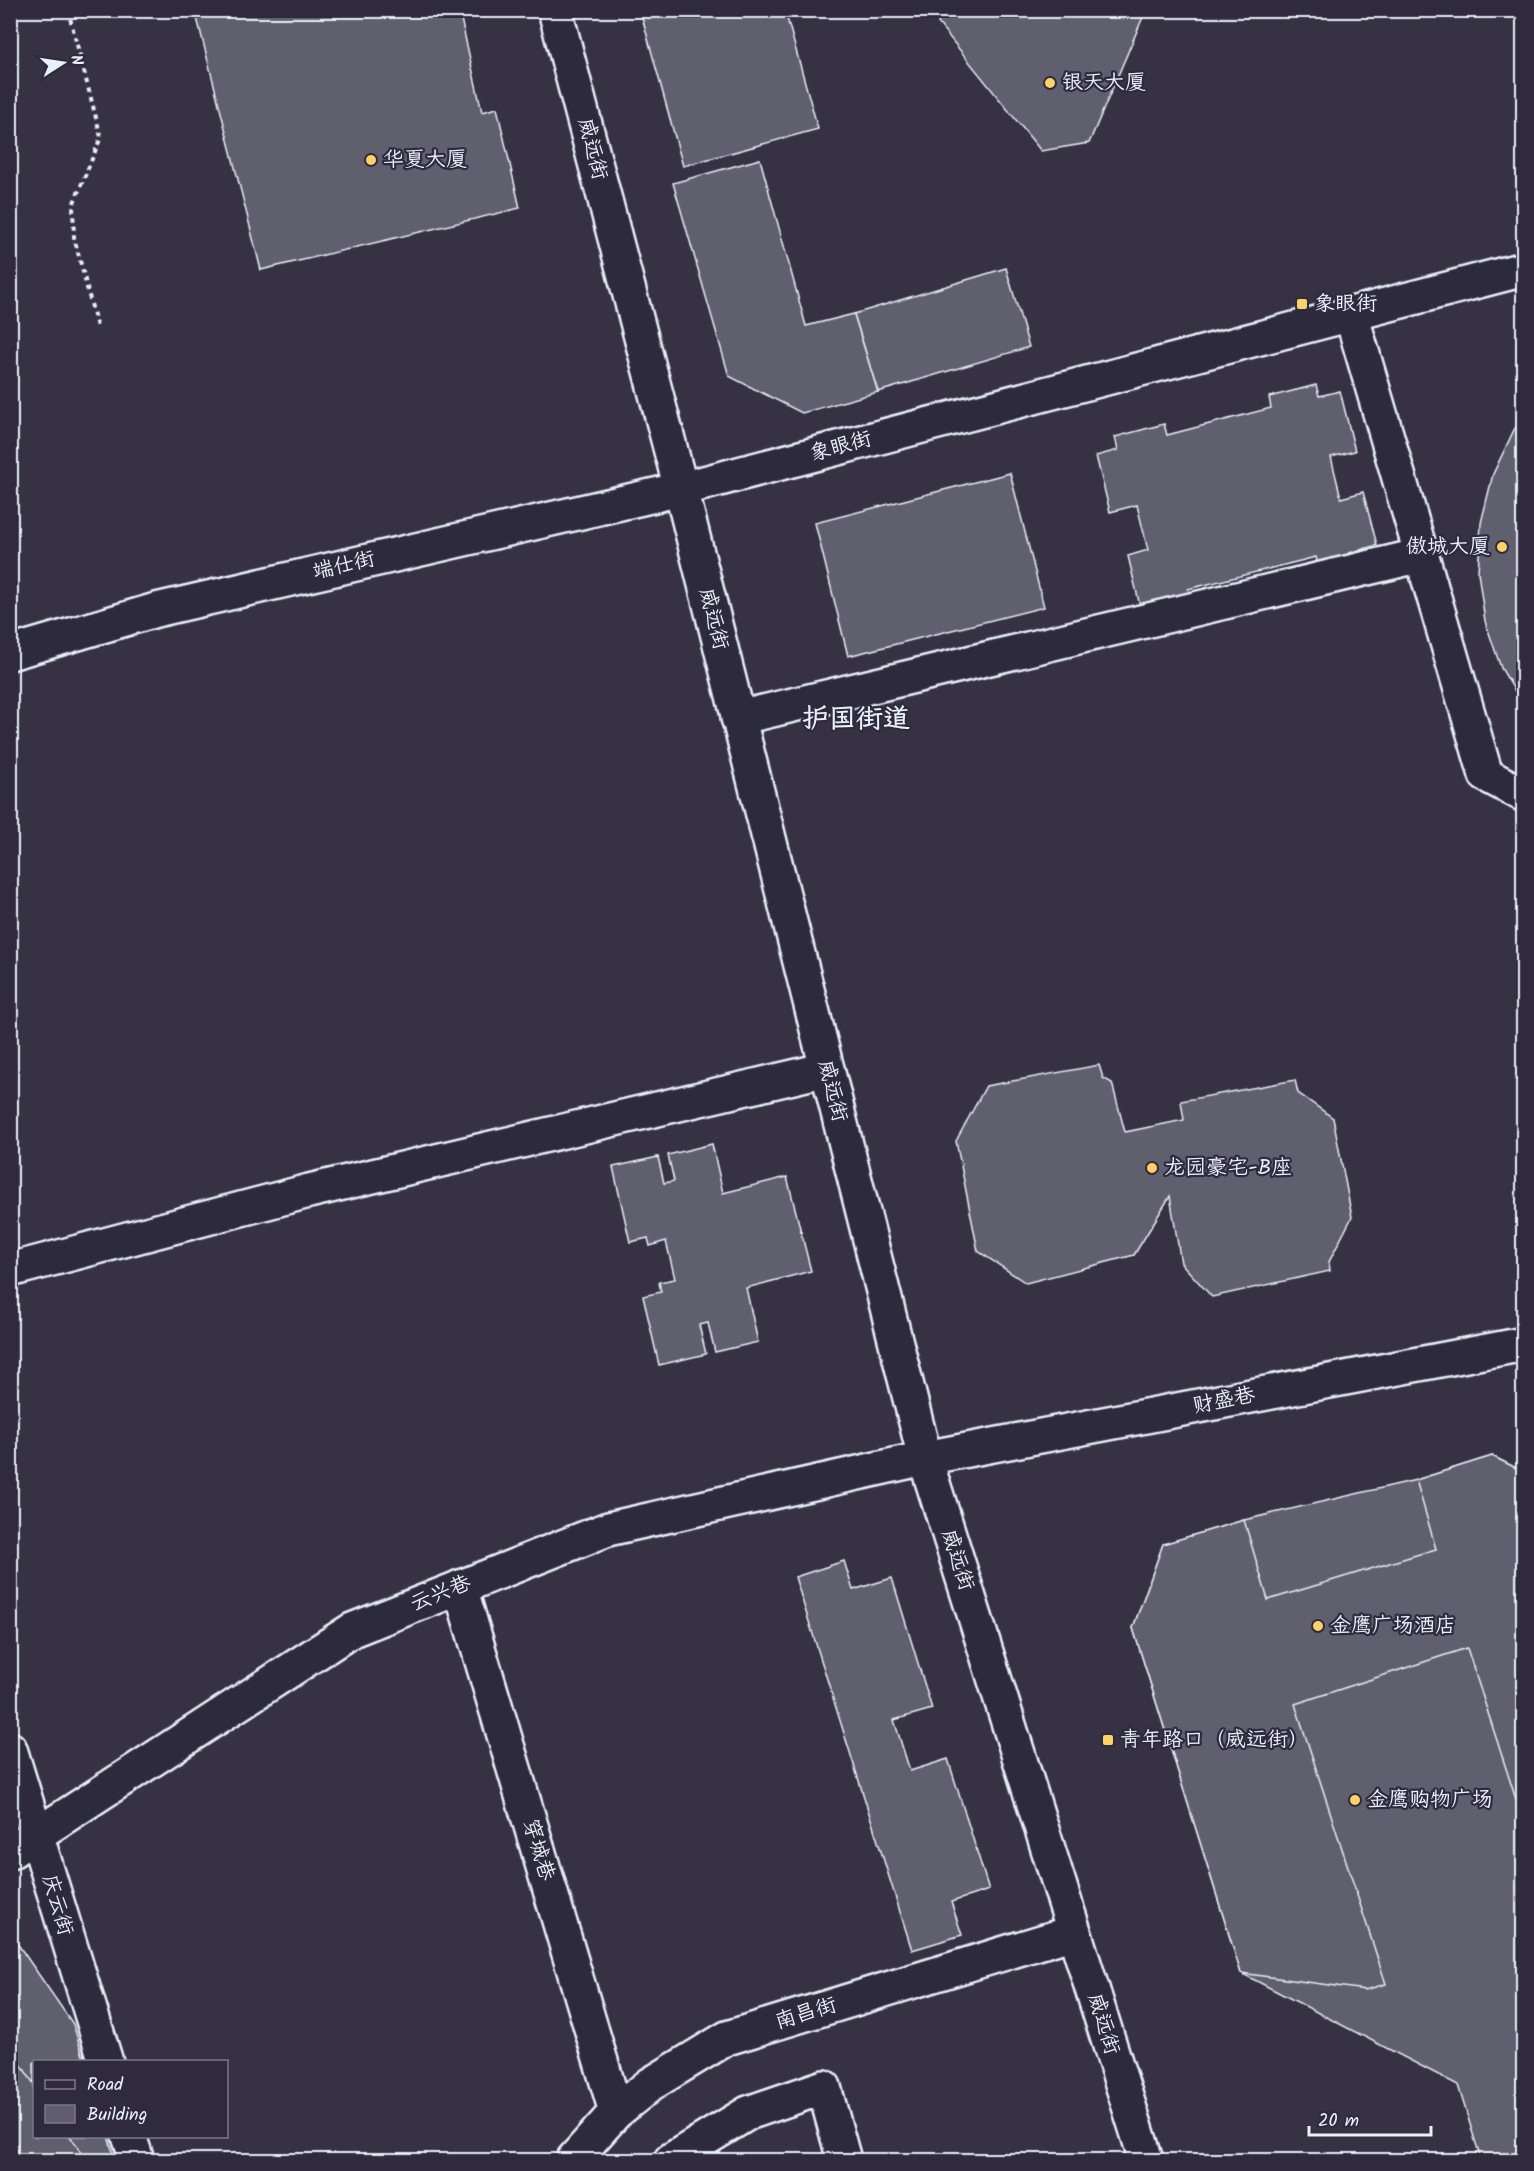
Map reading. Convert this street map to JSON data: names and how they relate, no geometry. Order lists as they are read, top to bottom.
{
  "streets": {
    "street": [
      "威远街",
      "象眼街",
      "端仕街",
      "财盛巷",
      "云兴巷",
      "穿城巷",
      "庆云街",
      "南昌街"
    ]
  },
  "crossings": [
    ["威远街", "象眼街"],
    ["威远街", "端仕街"],
    ["威远街", "财盛巷"],
    ["威远街", "云兴巷"],
    ["威远街", "南昌街"],
    ["象眼街", "端仕街"],
    ["财盛巷", "云兴巷"],
    ["云兴巷", "穿城巷"],
    ["云兴巷", "庆云街"],
    ["穿城巷", "南昌街"]
  ],
  "districts": ["护国街道"],
  "places": {
    "other": [
      "银天大厦",
      "华夏大厦",
      "傲城大厦",
      "龙园豪宅-B座",
      "金鹰广场酒店",
      "金鹰购物广场"
    ],
    "transit": ["象眼街", "青年路口（威远街）"]
  },
  "legend": ["Road", "Building"],
  "scale_bar": "20 m",
  "north": "right"
}
